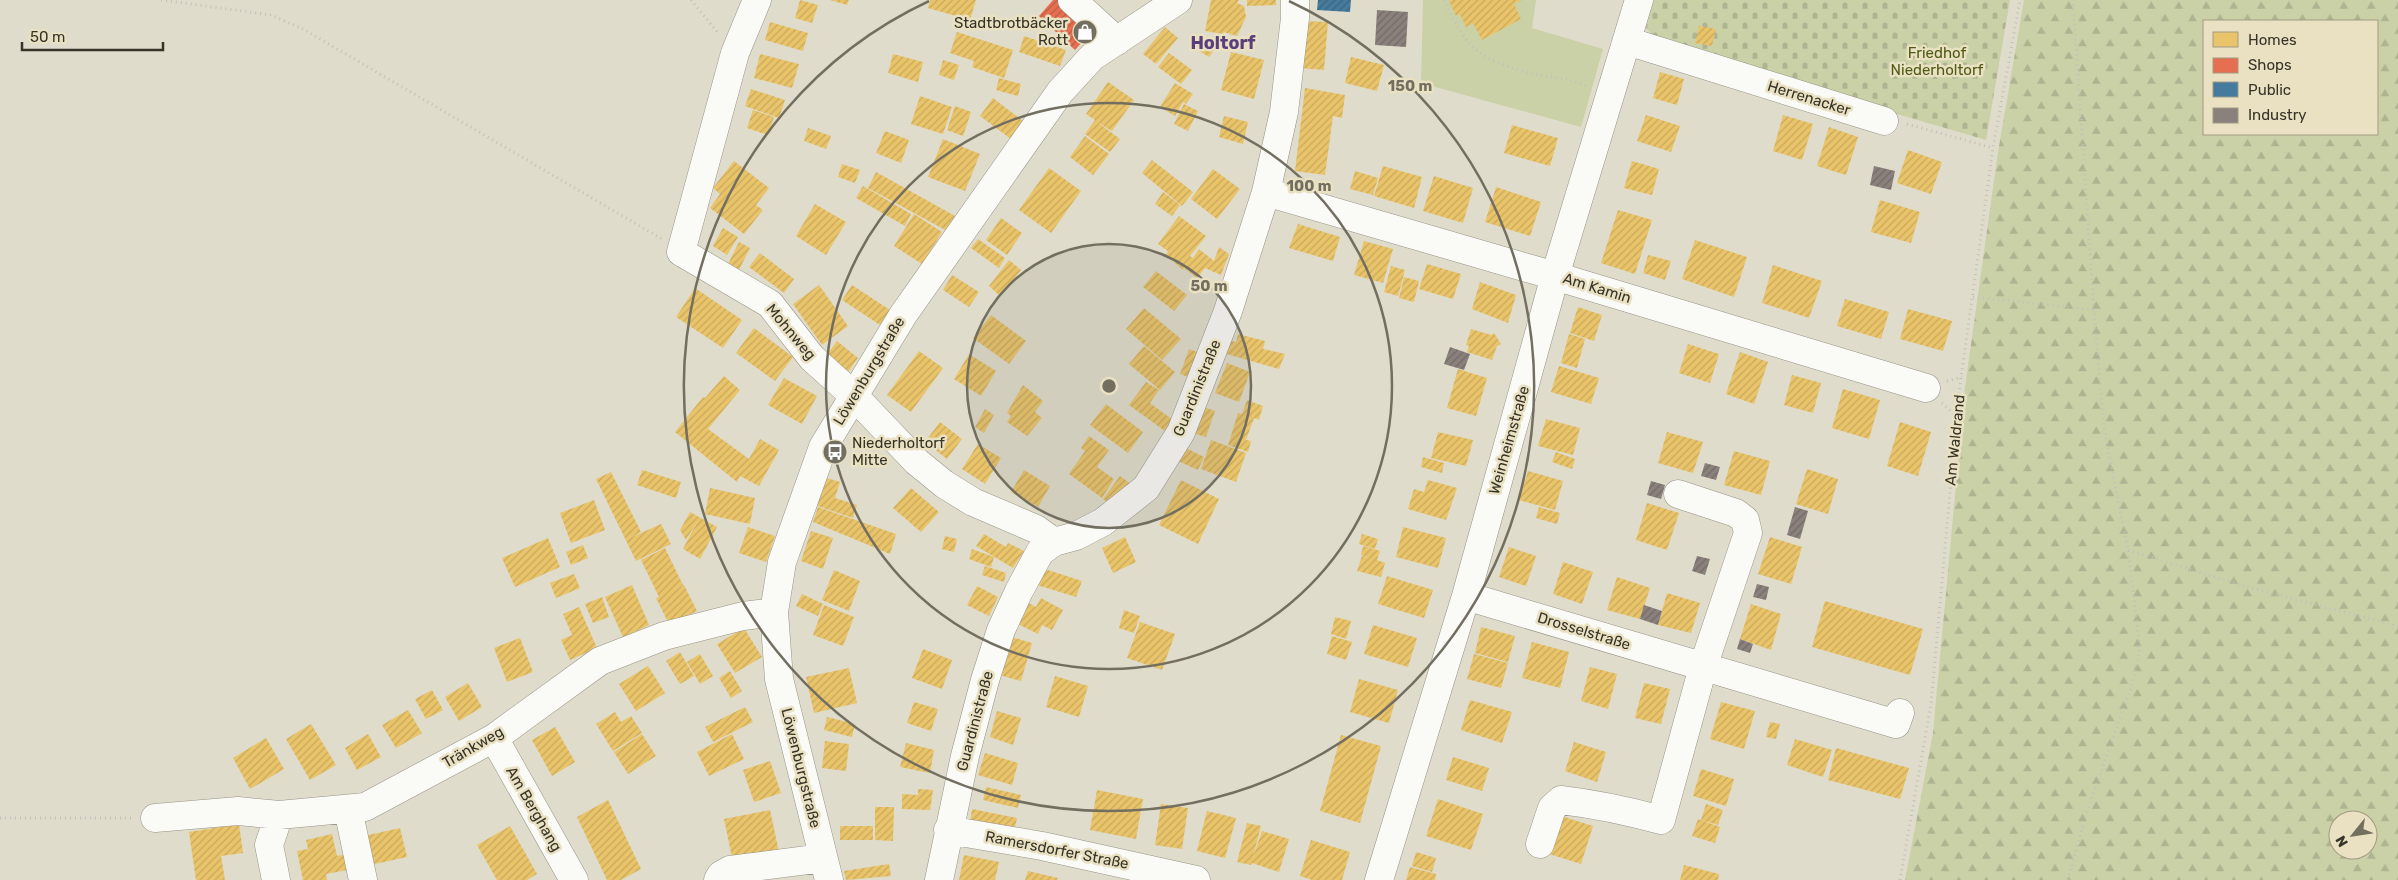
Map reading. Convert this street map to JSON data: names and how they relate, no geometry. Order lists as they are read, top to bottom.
{
  "streets": {
    "street": [
      "Herrenacker",
      "Am Kamin",
      "Mohnweg",
      "Löwenburgstraße",
      "Guardinistraße",
      "Weinheimstraße",
      "Drosselstraße",
      "Tränkweg",
      "Am Berghang",
      "Ramersdorfer Straße"
    ],
    "path": ["Am Waldrand"]
  },
  "crossings": [
    ["Herrenacker", "Weinheimstraße"],
    ["Am Kamin", "Guardinistraße"],
    ["Am Kamin", "Weinheimstraße"],
    ["Mohnweg", "Löwenburgstraße"],
    ["Mohnweg", "Guardinistraße"],
    ["Löwenburgstraße", "Tränkweg"],
    ["Guardinistraße", "Ramersdorfer Straße"],
    ["Weinheimstraße", "Drosselstraße"],
    ["Tränkweg", "Am Berghang"]
  ],
  "districts": ["Holtorf"],
  "parks": ["Friedhof Niederholtorf"],
  "places": {
    "shop": ["Stadtbrotbäcker Rott"],
    "bus stop": ["Niederholtorf Mitte"]
  },
  "legend": [
    "Homes",
    "Shops",
    "Public",
    "Industry"
  ],
  "scale_bar": "50 m",
  "north": "bottom left",
  "rings": ["150 m", "100 m", "50 m"]
}
